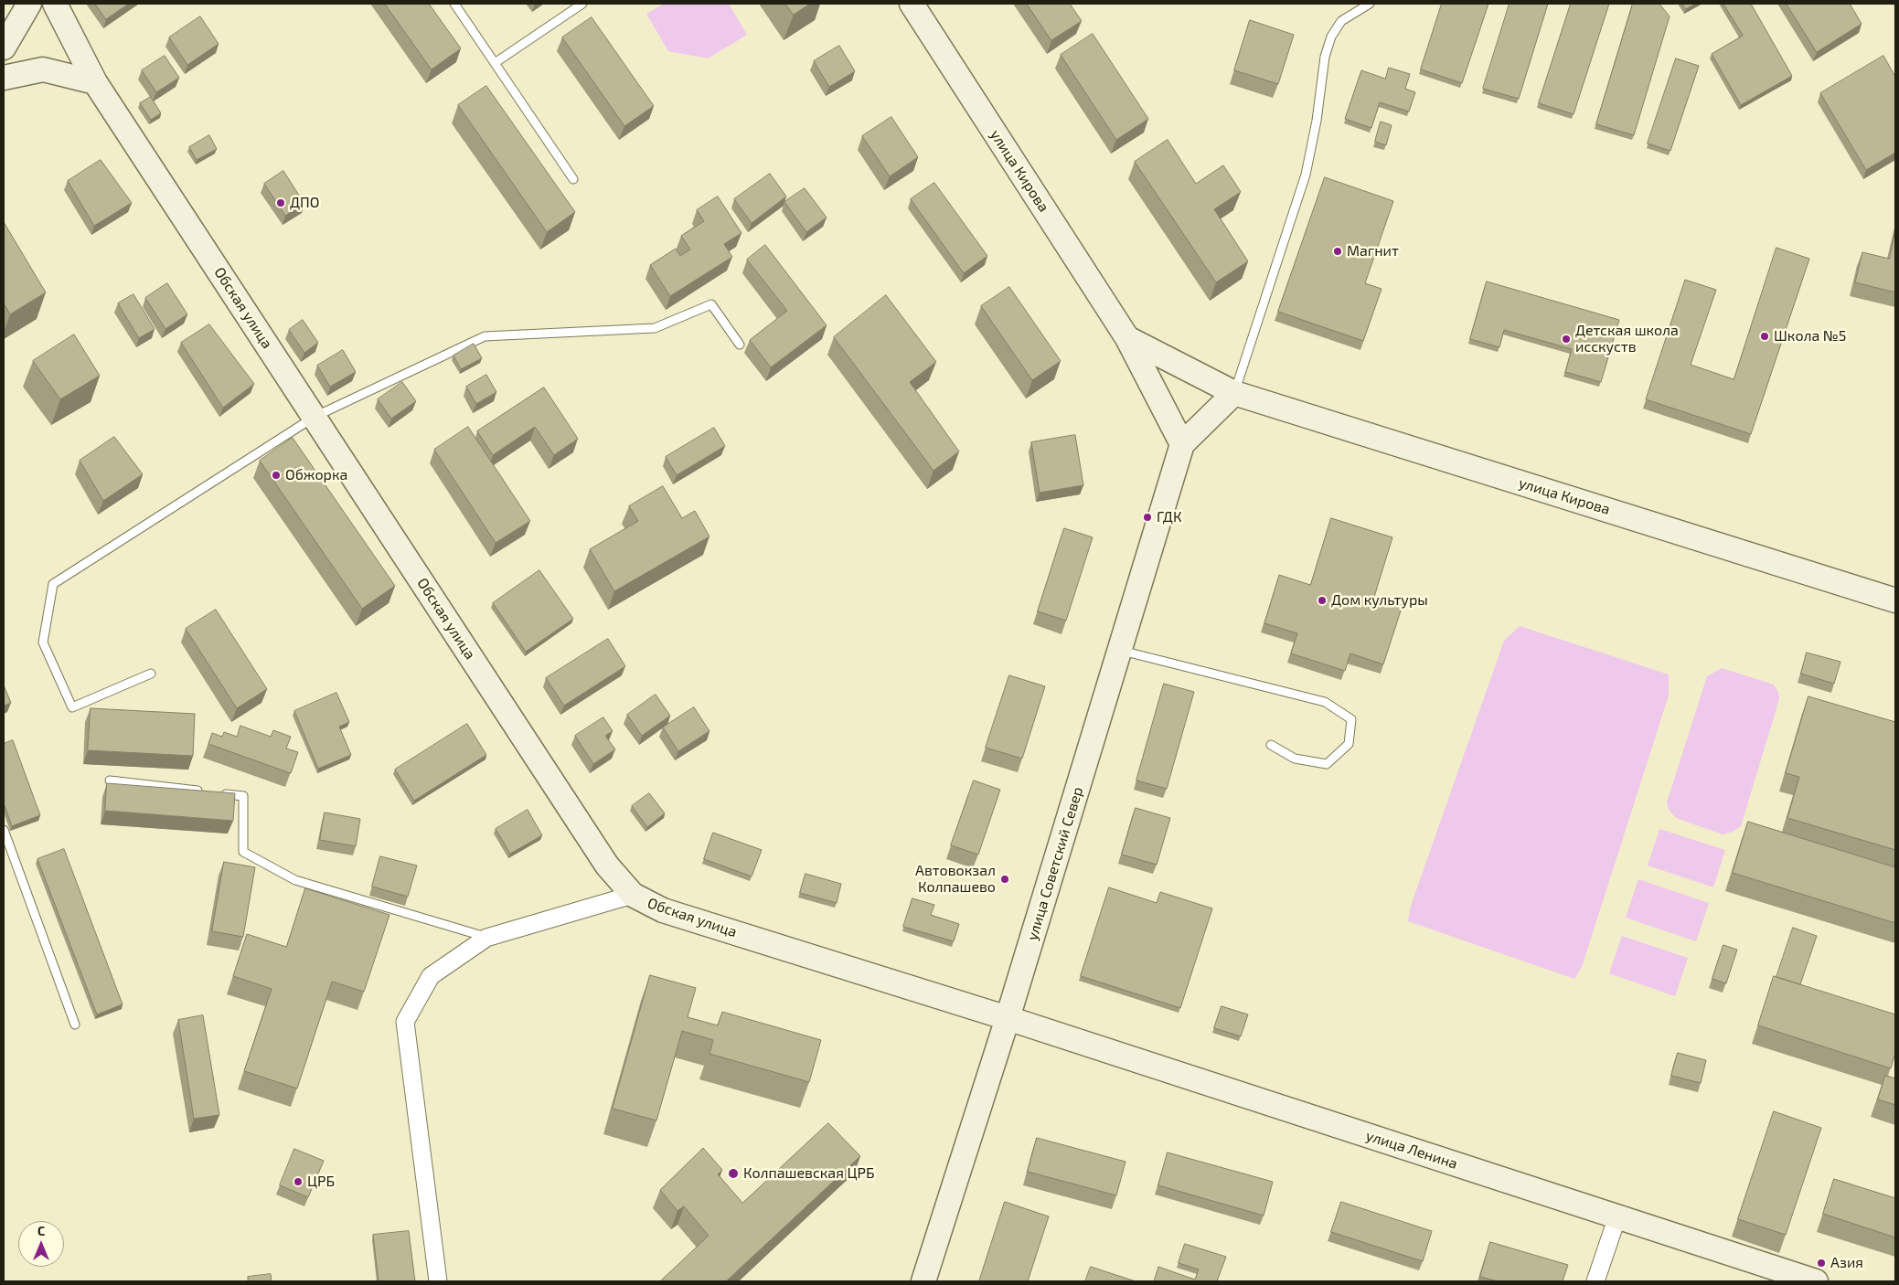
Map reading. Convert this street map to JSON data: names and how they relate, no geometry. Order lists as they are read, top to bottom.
{
  "streets": {
    "street": [
      "улица Кирова",
      "Обская улица",
      "улица Советский Север",
      "улица Ленина"
    ]
  },
  "crossings": [
    ["улица Кирова", "улица Советский Север"],
    ["Обская улица", "улица Советский Север"],
    ["Обская улица", "улица Ленина"],
    ["улица Советский Север", "улица Ленина"]
  ],
  "places": [
    "ДПО",
    "Магнит",
    "Школа №5",
    "Детская школа исскуств",
    "Обжорка",
    "ГДК",
    "Дом культуры",
    "Автовокзал Колпашево",
    "Колпашевская ЦРБ",
    "ЦРБ",
    "Азия"
  ],
  "north": "top"
}
